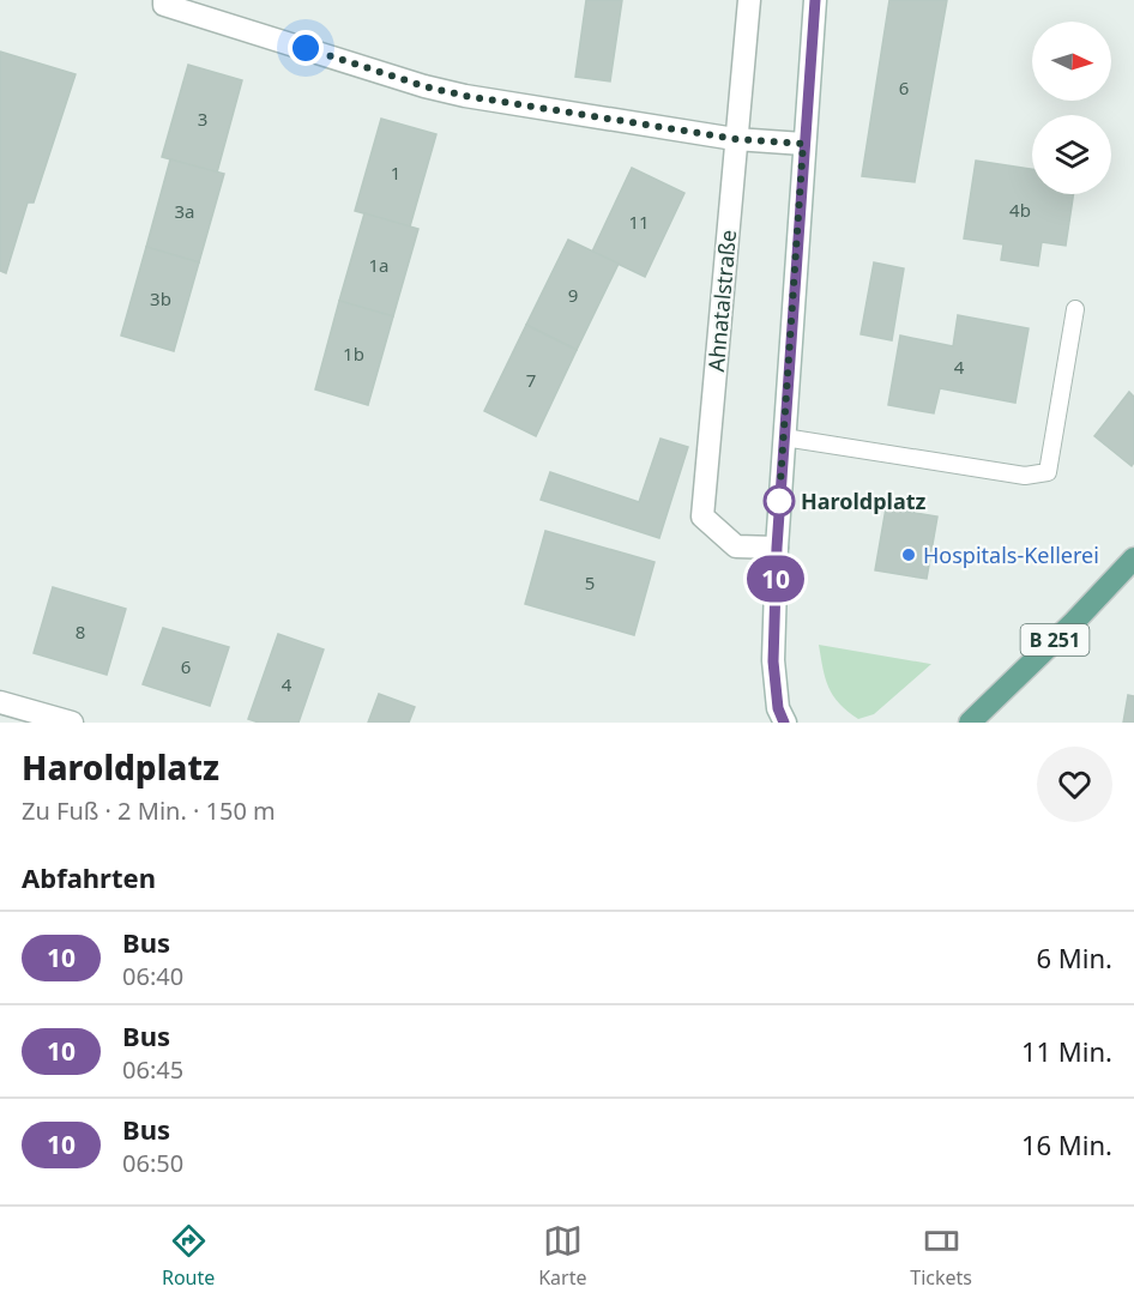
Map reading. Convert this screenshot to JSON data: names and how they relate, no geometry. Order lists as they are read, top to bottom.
{
  "streets": {
    "main road": ["B 251"],
    "street": ["Ahnatalstraße"]
  },
  "places": ["Haroldplatz", "Hospitals-Kellerei"],
  "lines": ["bus line 10"],
  "house_numbers": [
    "6",
    "3",
    "1",
    "4b",
    "3a",
    "11",
    "1a",
    "9",
    "3b",
    "1b",
    "4",
    "7",
    "5",
    "8",
    "6",
    "4"
  ],
  "north": "right",
  "page": {
    "on_map": "10",
    "heading": [
      ["Haroldplatz", "Zu Fuß · 2 Min. · 150 m"],
      "Abfahrten"
    ],
    "list": [
      {
        "mark": "10",
        "name": "Bus",
        "note": "06:40",
        "value": "6 Min."
      },
      {
        "mark": "10",
        "name": "Bus",
        "note": "06:45",
        "value": "11 Min."
      },
      {
        "mark": "10",
        "name": "Bus",
        "note": "06:50",
        "value": "16 Min."
      }
    ],
    "tabs": ["Route", "Karte", "Tickets"]
  }
}
